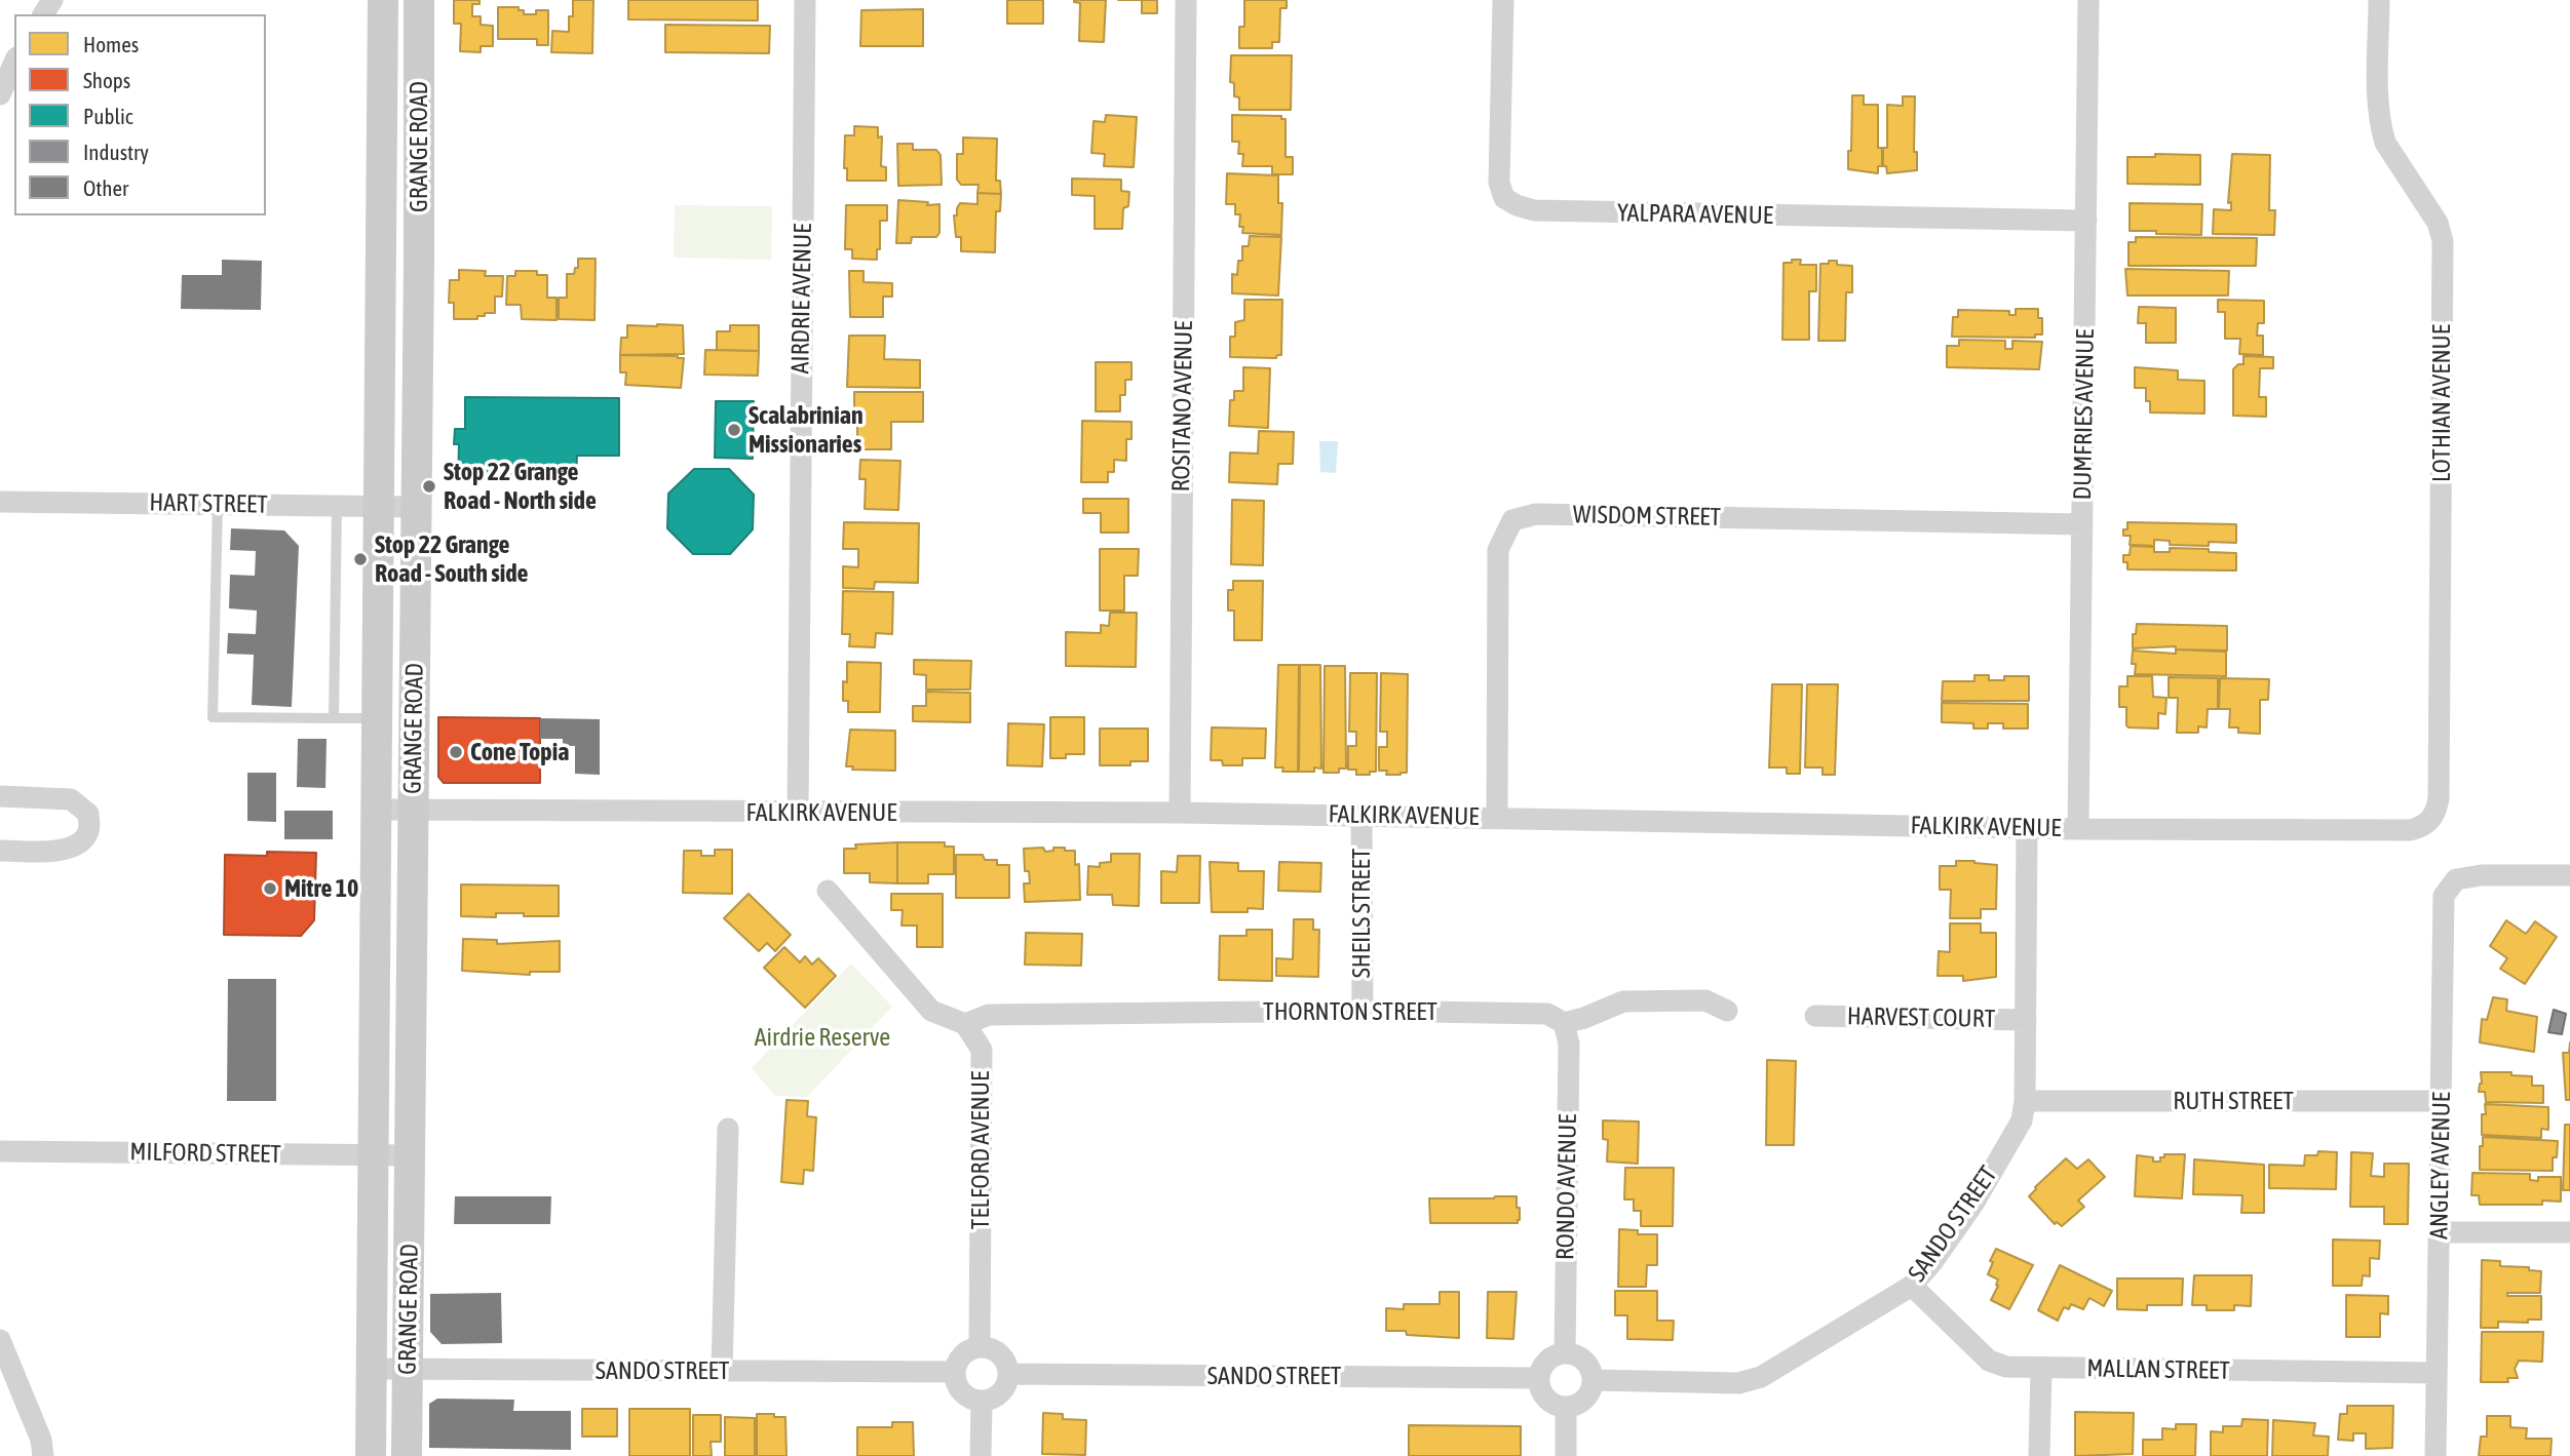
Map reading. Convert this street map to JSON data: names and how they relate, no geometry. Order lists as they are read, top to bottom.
{
  "streets": {
    "main road": ["GRANGE ROAD"],
    "street": [
      "YALPARA AVENUE",
      "AIRDRIE AVENUE",
      "LOTHIAN AVENUE",
      "ROSITANO AVENUE",
      "DUMFRIES AVENUE",
      "HART STREET",
      "WISDOM STREET",
      "FALKIRK AVENUE",
      "SHEILS STREET",
      "THORNTON STREET",
      "HARVEST COURT",
      "RUTH STREET",
      "TELFORD AVENUE",
      "MILFORD STREET",
      "ANGLEY AVENUE",
      "RONDO AVENUE",
      "SANDO STREET",
      "MALLAN STREET"
    ]
  },
  "crossings": [
    ["GRANGE ROAD", "HART STREET"],
    ["GRANGE ROAD", "FALKIRK AVENUE"],
    ["GRANGE ROAD", "MILFORD STREET"],
    ["GRANGE ROAD", "SANDO STREET"],
    ["YALPARA AVENUE", "DUMFRIES AVENUE"],
    ["AIRDRIE AVENUE", "FALKIRK AVENUE"],
    ["LOTHIAN AVENUE", "FALKIRK AVENUE"],
    ["ROSITANO AVENUE", "FALKIRK AVENUE"],
    ["DUMFRIES AVENUE", "WISDOM STREET"],
    ["DUMFRIES AVENUE", "FALKIRK AVENUE"],
    ["WISDOM STREET", "FALKIRK AVENUE"],
    ["FALKIRK AVENUE", "SHEILS STREET"],
    ["FALKIRK AVENUE", "SANDO STREET"],
    ["SHEILS STREET", "THORNTON STREET"],
    ["THORNTON STREET", "TELFORD AVENUE"],
    ["THORNTON STREET", "RONDO AVENUE"],
    ["HARVEST COURT", "SANDO STREET"],
    ["RUTH STREET", "ANGLEY AVENUE"],
    ["RUTH STREET", "SANDO STREET"],
    ["TELFORD AVENUE", "SANDO STREET"],
    ["ANGLEY AVENUE", "MALLAN STREET"],
    ["RONDO AVENUE", "SANDO STREET"],
    ["SANDO STREET", "MALLAN STREET"]
  ],
  "parks": ["Airdrie Reserve"],
  "places": [
    "Scalabrinian Missionaries",
    "Stop 22 Grange Road - North side",
    "Stop 22 Grange Road - South side",
    "Cone Topia",
    "Mitre 10"
  ],
  "legend": [
    "Homes",
    "Shops",
    "Public",
    "Industry",
    "Other"
  ]
}
